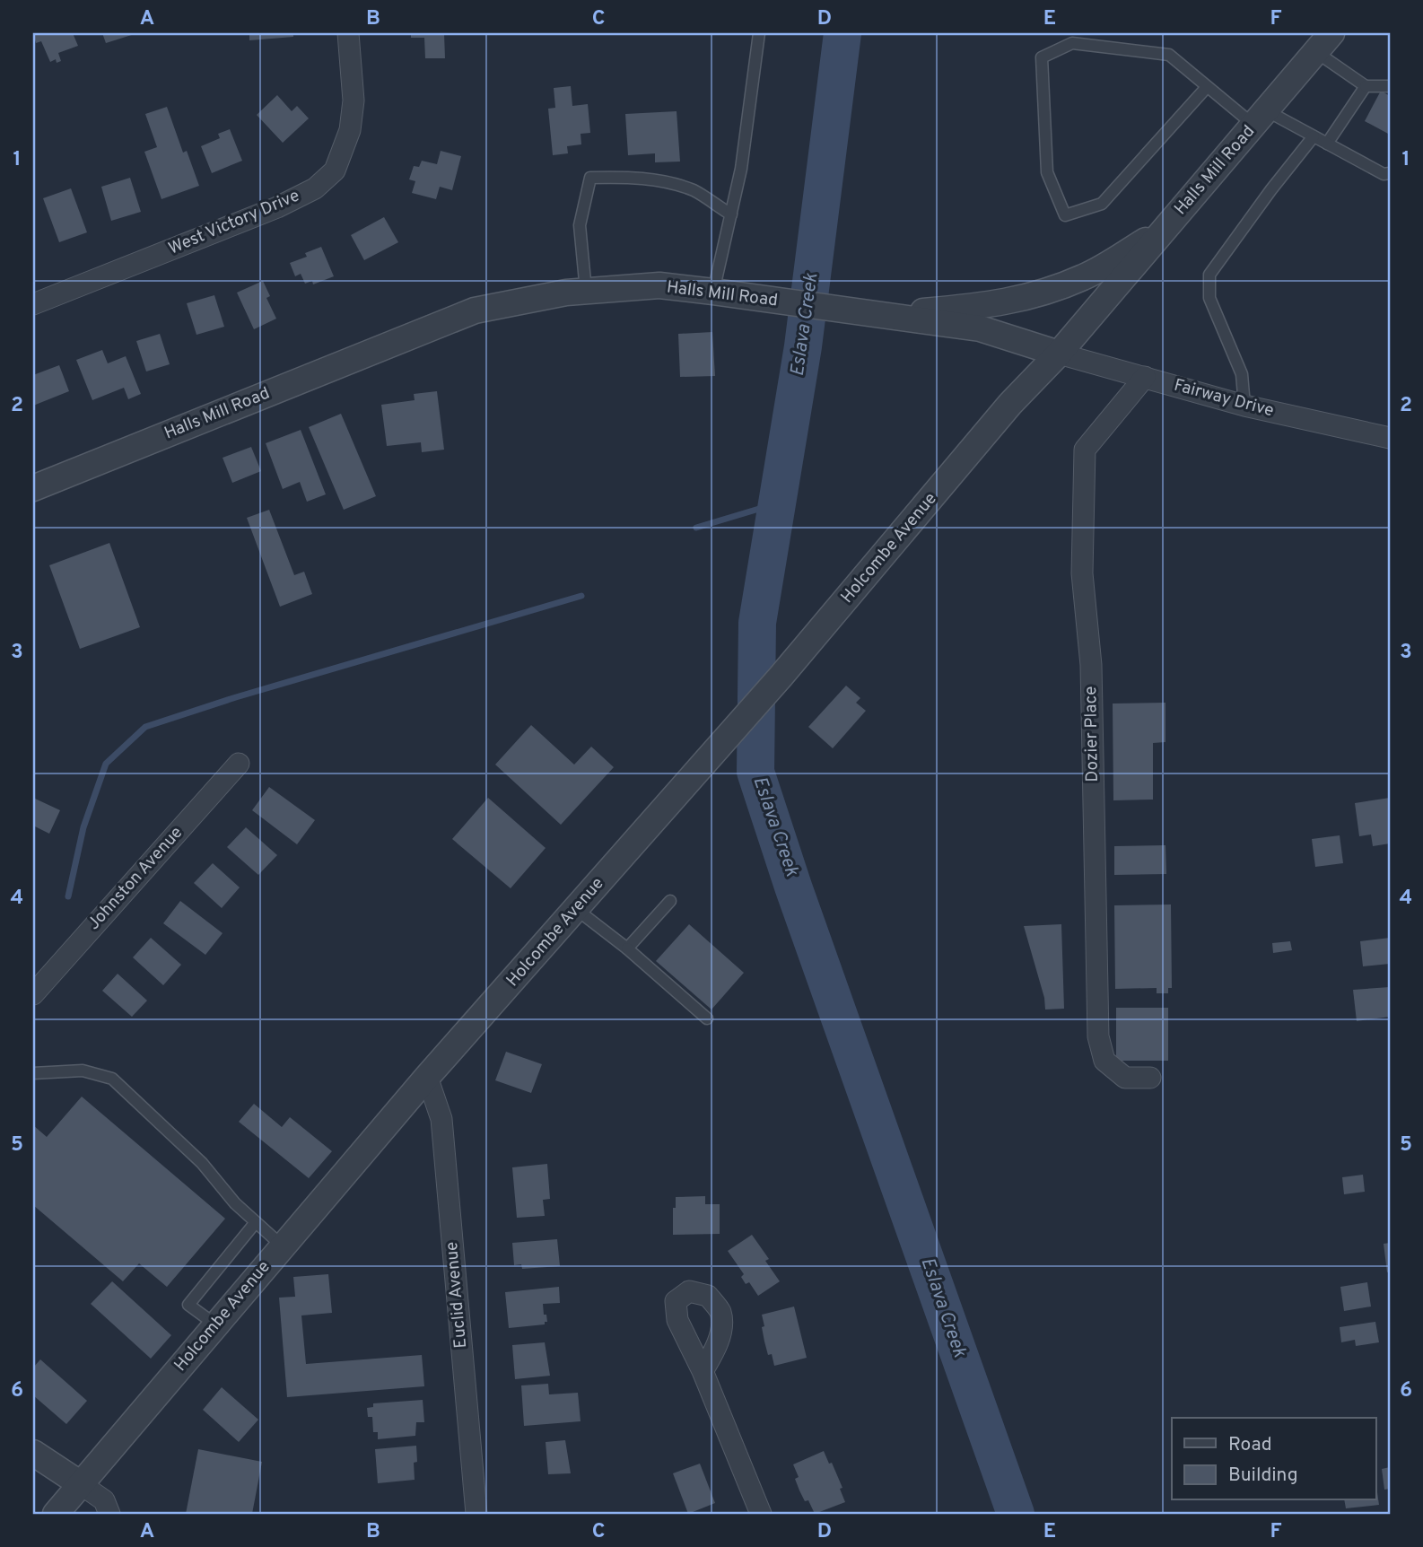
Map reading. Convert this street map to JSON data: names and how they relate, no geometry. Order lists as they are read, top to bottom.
{
  "streets": {
    "street": [
      "Halls Mill Road",
      "West Victory Drive",
      "Fairway Drive",
      "Holcombe Avenue",
      "Dozier Place",
      "Johnston Avenue",
      "Euclid Avenue"
    ]
  },
  "crossings": [
    ["Halls Mill Road", "Fairway Drive"],
    ["Halls Mill Road", "Holcombe Avenue"],
    ["Fairway Drive", "Holcombe Avenue"],
    ["Fairway Drive", "Dozier Place"],
    ["Holcombe Avenue", "Euclid Avenue"]
  ],
  "water": ["Eslava Creek"],
  "legend": ["Road", "Building"],
  "grid": {
    "columns": [
      "A",
      "B",
      "C",
      "D",
      "E",
      "F"
    ],
    "rows": [
      "1",
      "2",
      "3",
      "4",
      "5",
      "6"
    ]
  }
}
